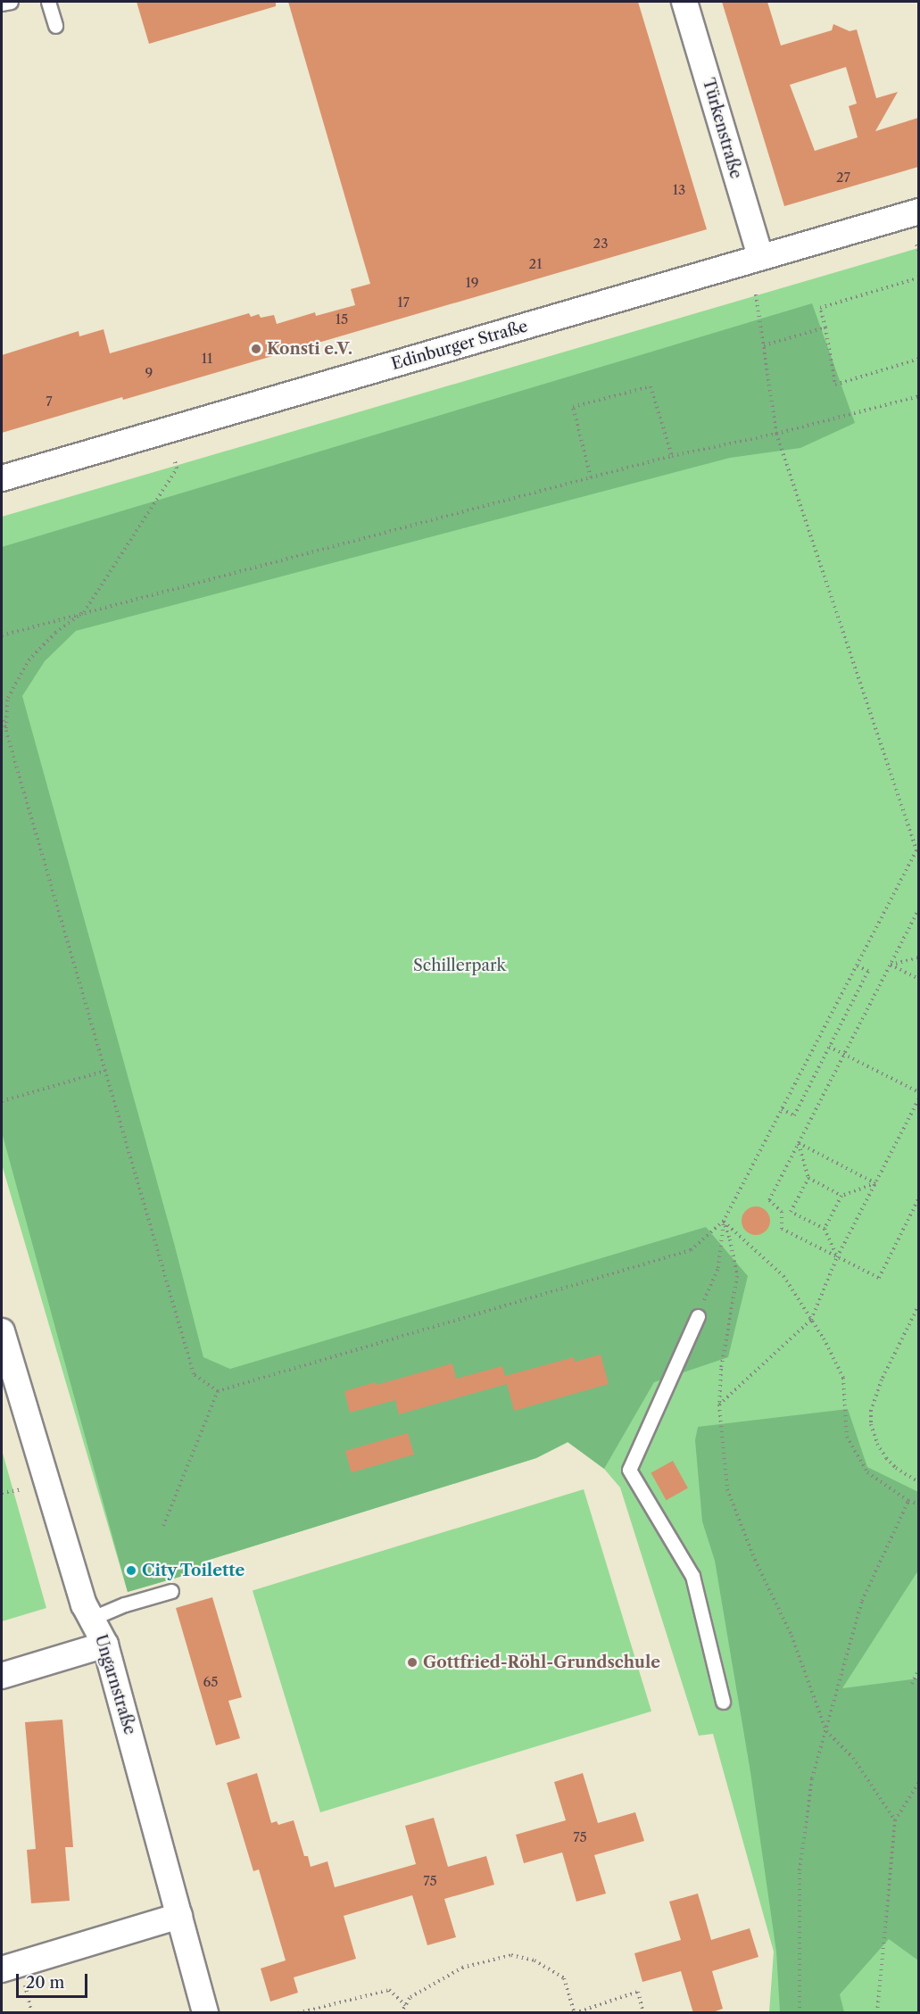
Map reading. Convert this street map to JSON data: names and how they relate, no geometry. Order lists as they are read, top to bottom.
{
  "streets": {
    "street": ["Türkenstraße", "Edinburger Straße", "Ungarnstraße"]
  },
  "crossings": [
    ["Türkenstraße", "Edinburger Straße"]
  ],
  "parks": ["Schillerpark"],
  "places": ["Konsti e.V.", "City Toilette", "Gottfried-Röhl-Grundschule"],
  "house_numbers": [
    "27",
    "13",
    "23",
    "21",
    "19",
    "17",
    "15",
    "11",
    "9",
    "7",
    "65",
    "75",
    "75"
  ],
  "scale_bar": "20 m"
}
